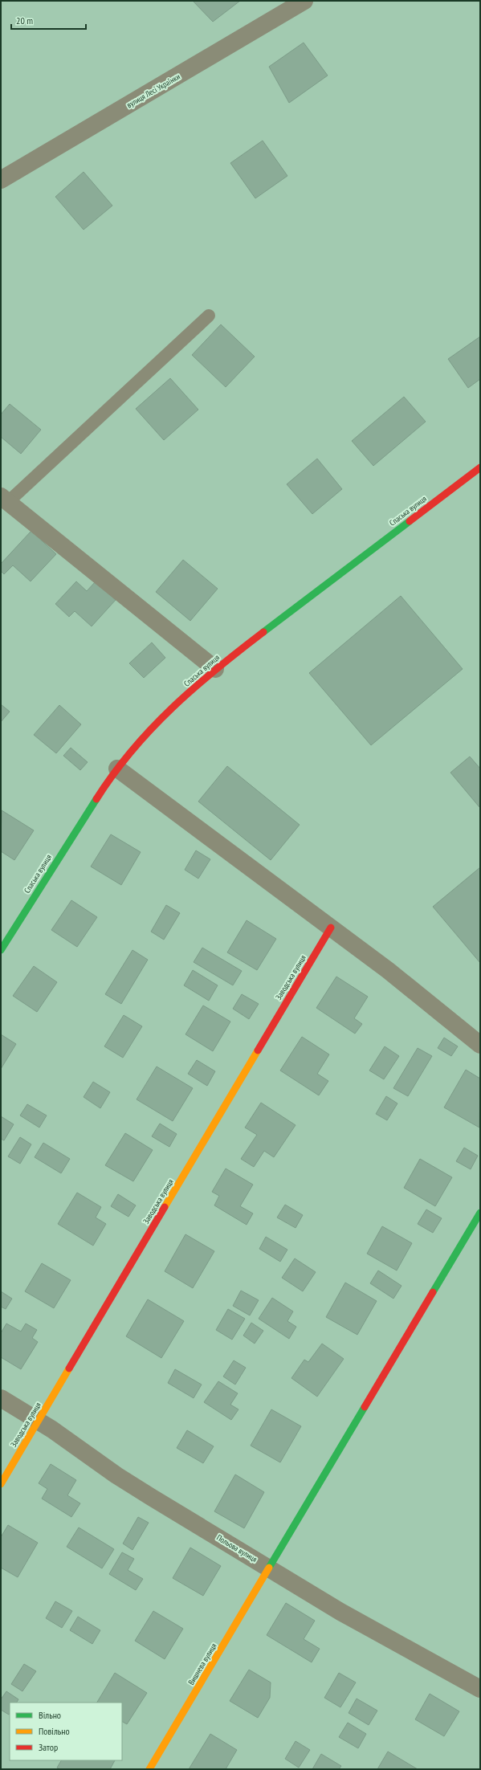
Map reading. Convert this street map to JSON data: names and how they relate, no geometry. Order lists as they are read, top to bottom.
{
  "streets": {
    "street": [
      "вулиця Лесі Українки",
      "Спаська вулиця",
      "Заводська вулиця",
      "Польова вулиця",
      "Вишнева вулиця"
    ]
  },
  "crossings": [
    ["Заводська вулиця", "Польова вулиця"],
    ["Польова вулиця", "Вишнева вулиця"]
  ],
  "legend": ["Вільно", "Повільно", "Затор"],
  "scale_bar": "20 m"
}
